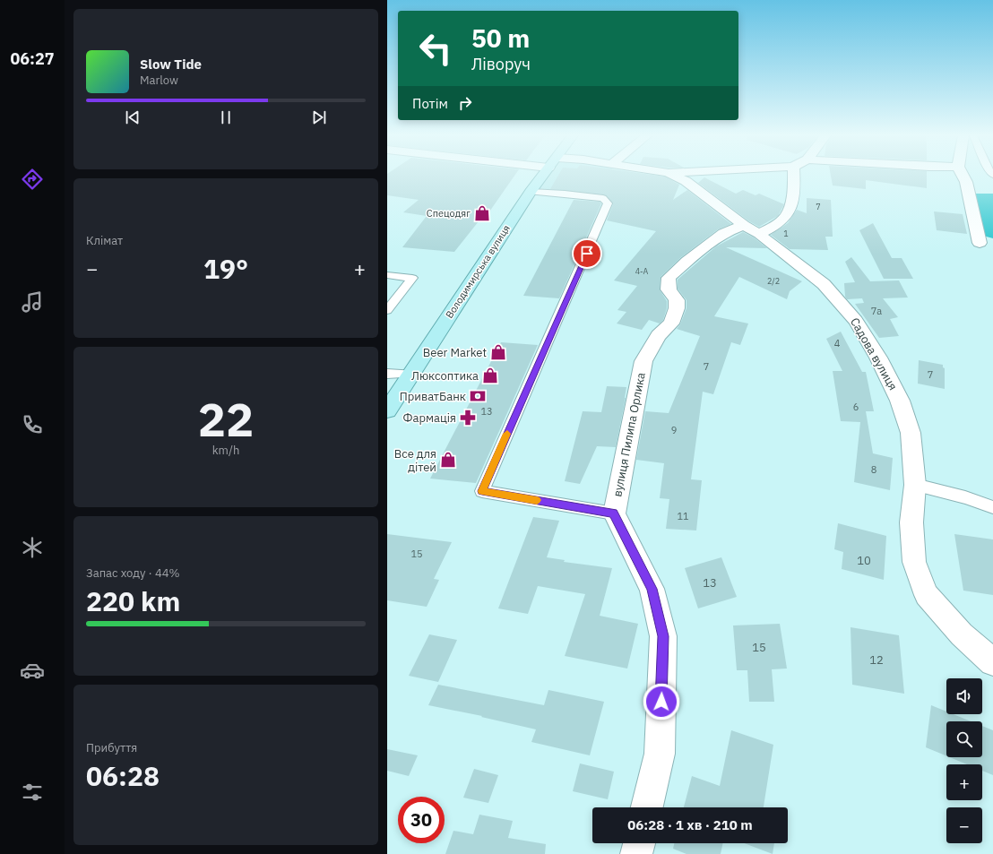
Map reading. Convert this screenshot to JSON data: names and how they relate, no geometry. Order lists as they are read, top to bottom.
{
  "streets": {
    "main road": ["Володимирська вулиця"],
    "street": ["Садова вулиця", "вулиця Пилипа Орлика"]
  },
  "crossings": [
    ["Садова вулиця", "вулиця Пилипа Орлика"]
  ],
  "places": {
    "shop": [
      "Спецодяг",
      "Beer Market",
      "Люксоптика",
      "Все для дітей"
    ],
    "bank": ["ПриватБанк"],
    "pharmacy": ["Фармація"]
  },
  "house_numbers": [
    "7",
    "1",
    "4-А",
    "2/2",
    "7а",
    "4",
    "7",
    "7",
    "6",
    "13",
    "9",
    "8",
    "11",
    "15",
    "10",
    "13",
    "15",
    "12"
  ],
  "page": {
    "tabs": "06:27",
    "turn": ["50 m", "Ліворуч"],
    "song": ["Slow Tide", "Marlow"],
    "then": "Потім",
    "tile": [
      "Клімат",
      ["22", "km/h"],
      ["Запас ходу · 44%", "220 km"],
      ["Прибуття", "06:28"]
    ],
    "heat": ["−", "19°", "+"],
    "map_buttons": ["+", "−"],
    "limit": "30",
    "trip": "06:28 · 1 хв · 210 m"
  }
}
